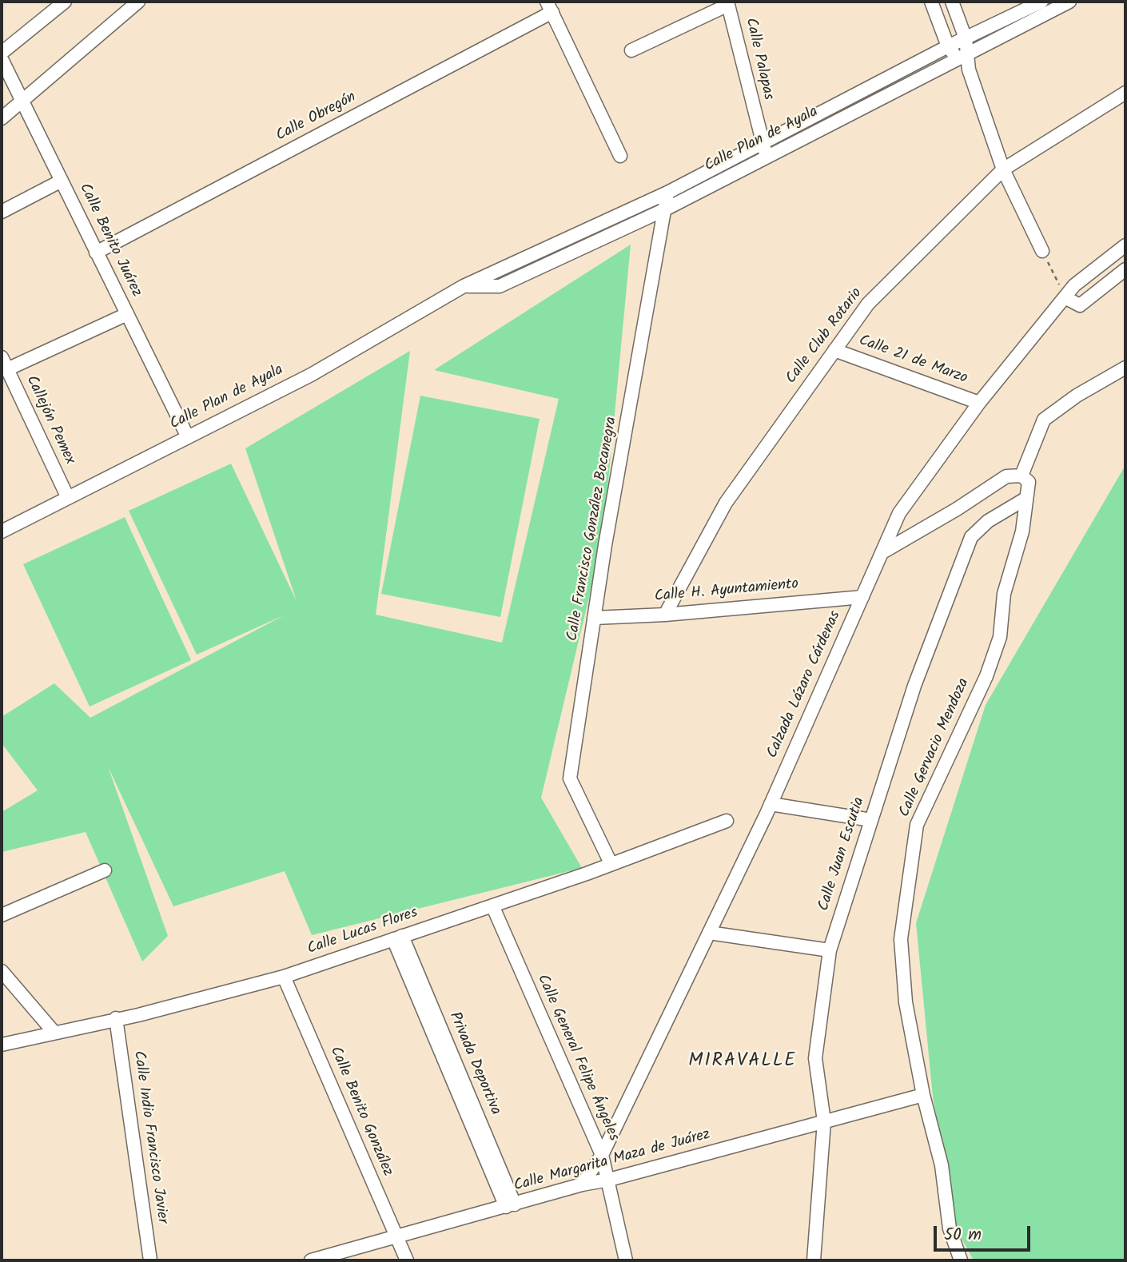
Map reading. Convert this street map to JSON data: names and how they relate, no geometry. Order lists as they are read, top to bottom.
{
  "streets": {
    "street": [
      "Calle Palapas",
      "Calle Obregón",
      "Calle Plan de Ayala",
      "Calle Benito Juárez",
      "Calle Club Rotario",
      "Calle 21 de Marzo",
      "Callejón Pemex",
      "Calle Francisco González Bocanegra",
      "Calle H. Ayuntamiento",
      "Calzada Lázaro Cárdenas",
      "Calle Gervacio Mendoza",
      "Calle Juan Escutia",
      "Calle Lucas Flores",
      "Calle General Felipe Ángeles",
      "Privada Deportiva",
      "Calle Benito González",
      "Calle Indio Francisco Javier",
      "Calle Margarita Maza de Juárez"
    ]
  },
  "crossings": [
    ["Calle Palapas", "Calle Plan de Ayala"],
    ["Calle Obregón", "Calle Benito Juárez"],
    ["Calle Plan de Ayala", "Calle Benito Juárez"],
    ["Calle Plan de Ayala", "Callejón Pemex"],
    ["Calle Plan de Ayala", "Calle Francisco González Bocanegra"],
    ["Calle Club Rotario", "Calle 21 de Marzo"],
    ["Calle Club Rotario", "Calle H. Ayuntamiento"],
    ["Calle 21 de Marzo", "Calzada Lázaro Cárdenas"],
    ["Calle Francisco González Bocanegra", "Calle H. Ayuntamiento"],
    ["Calle Francisco González Bocanegra", "Calle Lucas Flores"],
    ["Calle H. Ayuntamiento", "Calzada Lázaro Cárdenas"],
    ["Calzada Lázaro Cárdenas", "Calle General Felipe Ángeles"],
    ["Calzada Lázaro Cárdenas", "Calle Margarita Maza de Juárez"],
    ["Calle Gervacio Mendoza", "Calle Juan Escutia"],
    ["Calle Gervacio Mendoza", "Calle Margarita Maza de Juárez"],
    ["Calle Juan Escutia", "Calle Margarita Maza de Juárez"],
    ["Calle Lucas Flores", "Calle General Felipe Ángeles"],
    ["Calle Lucas Flores", "Privada Deportiva"],
    ["Calle Lucas Flores", "Calle Benito González"],
    ["Calle Lucas Flores", "Calle Indio Francisco Javier"],
    ["Calle General Felipe Ángeles", "Calle Margarita Maza de Juárez"],
    ["Privada Deportiva", "Calle Margarita Maza de Juárez"],
    ["Calle Benito González", "Calle Margarita Maza de Juárez"]
  ],
  "districts": ["MIRAVALLE"],
  "scale_bar": "50 m"
}
